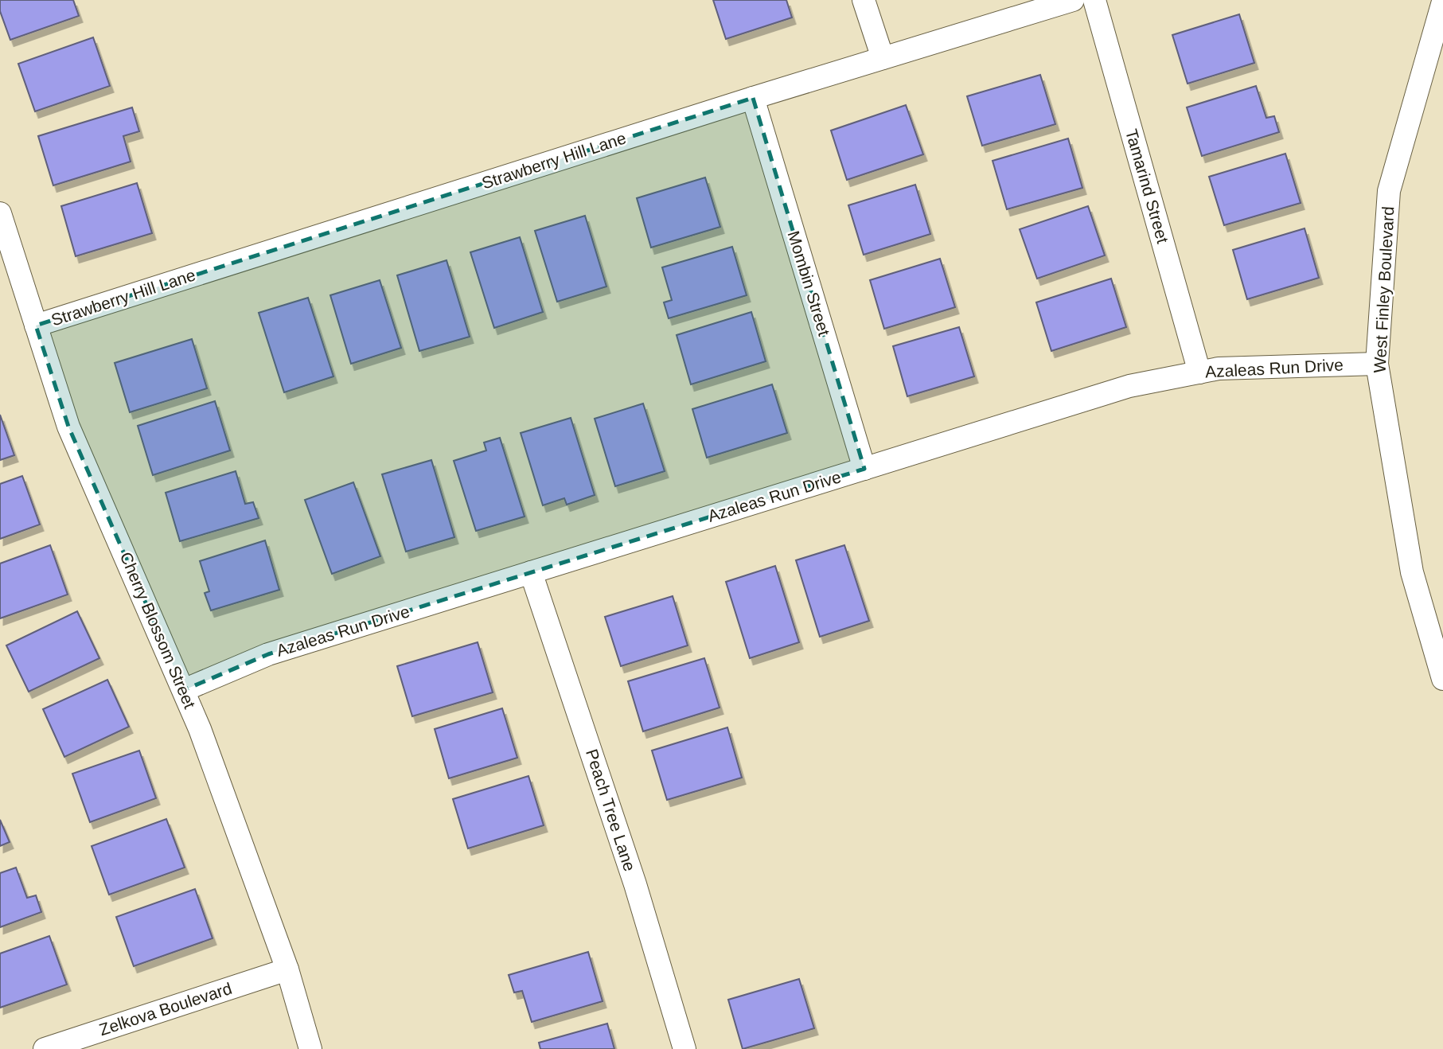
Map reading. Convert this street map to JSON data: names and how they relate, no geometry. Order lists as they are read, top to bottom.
{
  "streets": {
    "street": [
      "Strawberry Hill Lane",
      "Tamarind Street",
      "Mombin Street",
      "West Finley Boulevard",
      "Azaleas Run Drive",
      "Cherry Blossom Street",
      "Peach Tree Lane",
      "Zelkova Boulevard"
    ]
  },
  "crossings": [
    ["Strawberry Hill Lane", "Mombin Street"],
    ["Strawberry Hill Lane", "Cherry Blossom Street"],
    ["Tamarind Street", "Azaleas Run Drive"],
    ["Mombin Street", "Azaleas Run Drive"],
    ["West Finley Boulevard", "Azaleas Run Drive"],
    ["Azaleas Run Drive", "Cherry Blossom Street"],
    ["Azaleas Run Drive", "Peach Tree Lane"],
    ["Cherry Blossom Street", "Zelkova Boulevard"]
  ]
}
